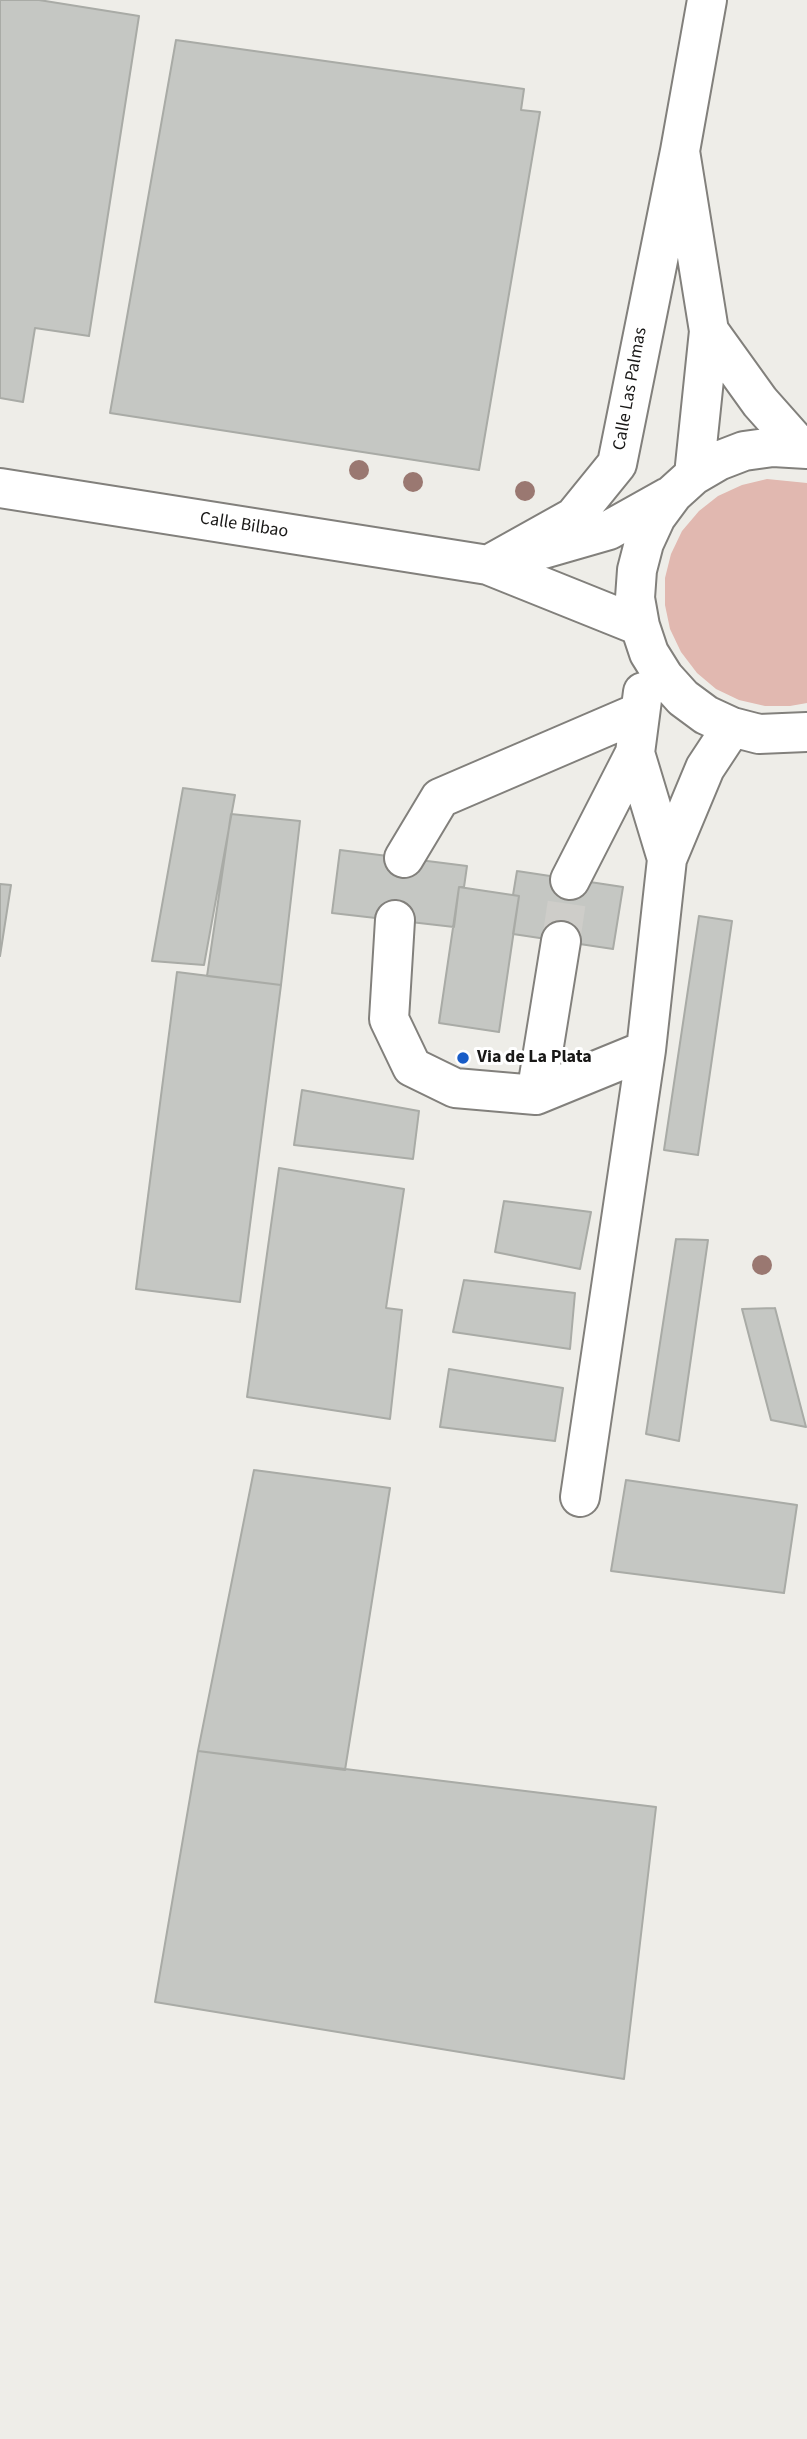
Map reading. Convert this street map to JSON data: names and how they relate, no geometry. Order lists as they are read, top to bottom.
{
  "streets": {
    "street": ["Calle Las Palmas", "Calle Bilbao"]
  },
  "crossings": [
    ["Calle Las Palmas", "Calle Bilbao"]
  ],
  "places": ["Via de La Plata"]
}
